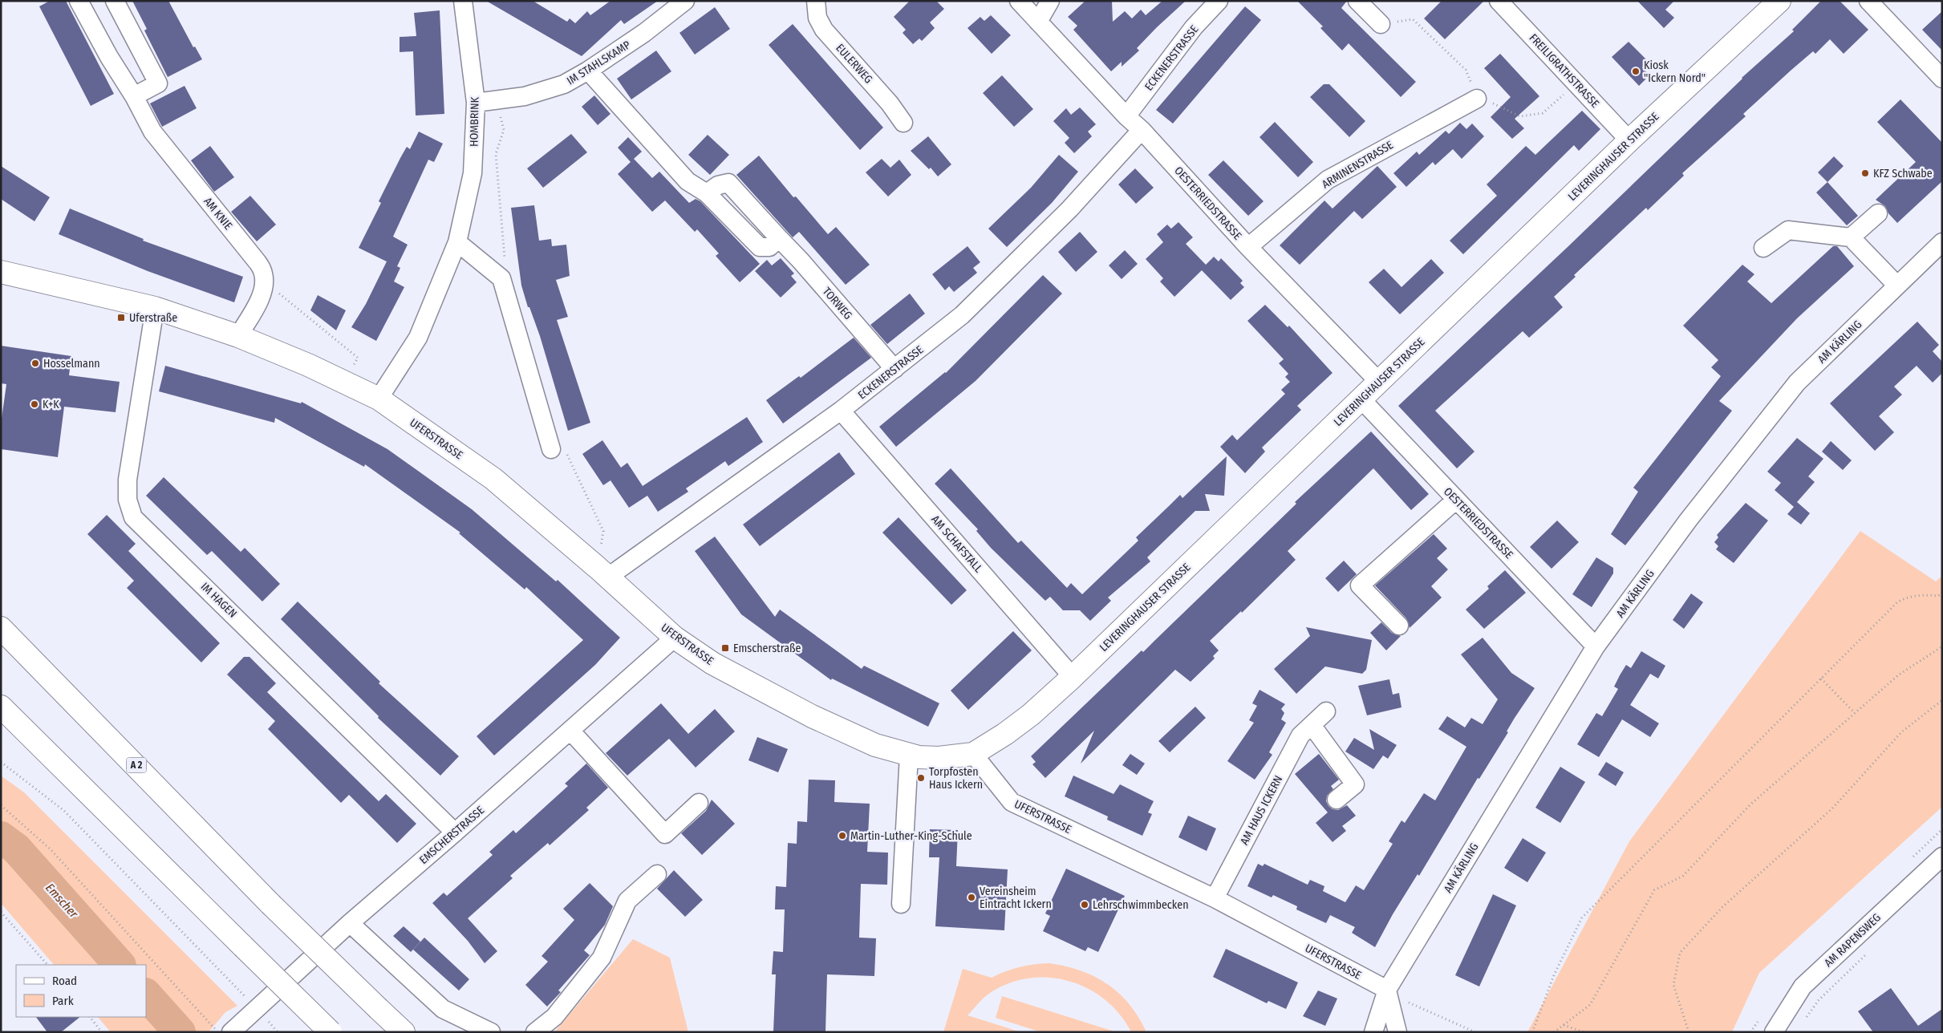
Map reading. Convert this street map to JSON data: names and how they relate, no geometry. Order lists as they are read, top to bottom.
{
  "streets": {
    "main road": ["LEVERINGHAUSER STRASSE", "UFERSTRASSE", "A 2"],
    "street": [
      "ECKENERSTRASSE",
      "IM STAHLSKAMP",
      "EULERWEG",
      "FREILIGRATHSTRASSE",
      "HOMBRINK",
      "ARMINENSTRASSE",
      "OESTERRIEDSTRASSE",
      "AM KNIE",
      "TORWEG",
      "AM KÄRLING",
      "AM SCHAFSTALL",
      "IM HAGEN",
      "AM HAUS ICKERN",
      "EMSCHERSTRASSE",
      "AM RAPENSWEG"
    ]
  },
  "crossings": [
    ["ECKENERSTRASSE", "OESTERRIEDSTRASSE"],
    ["ECKENERSTRASSE", "TORWEG"],
    ["ECKENERSTRASSE", "UFERSTRASSE"],
    ["ECKENERSTRASSE", "AM SCHAFSTALL"],
    ["IM STAHLSKAMP", "HOMBRINK"],
    ["IM STAHLSKAMP", "TORWEG"],
    ["FREILIGRATHSTRASSE", "LEVERINGHAUSER STRASSE"],
    ["HOMBRINK", "UFERSTRASSE"],
    ["LEVERINGHAUSER STRASSE", "OESTERRIEDSTRASSE"],
    ["LEVERINGHAUSER STRASSE", "UFERSTRASSE"],
    ["LEVERINGHAUSER STRASSE", "AM SCHAFSTALL"],
    ["ARMINENSTRASSE", "OESTERRIEDSTRASSE"],
    ["OESTERRIEDSTRASSE", "AM KÄRLING"],
    ["AM KÄRLING", "UFERSTRASSE"],
    ["UFERSTRASSE", "IM HAGEN"],
    ["UFERSTRASSE", "AM HAUS ICKERN"],
    ["UFERSTRASSE", "EMSCHERSTRASSE"],
    ["IM HAGEN", "EMSCHERSTRASSE"]
  ],
  "water": ["Emscher"],
  "places": {
    "other": [
      "Kiosk \"Ickern Nord\"",
      "KFZ Schwabe",
      "Hosselmann",
      "K+K",
      "Torpfosten Haus Ickern",
      "Martin-Luther-King-Schule",
      "Vereinsheim Eintracht Ickern",
      "Lehrschwimmbecken"
    ],
    "transit": ["Uferstraße", "Emscherstraße"]
  },
  "legend": ["Road", "Park"]
}
